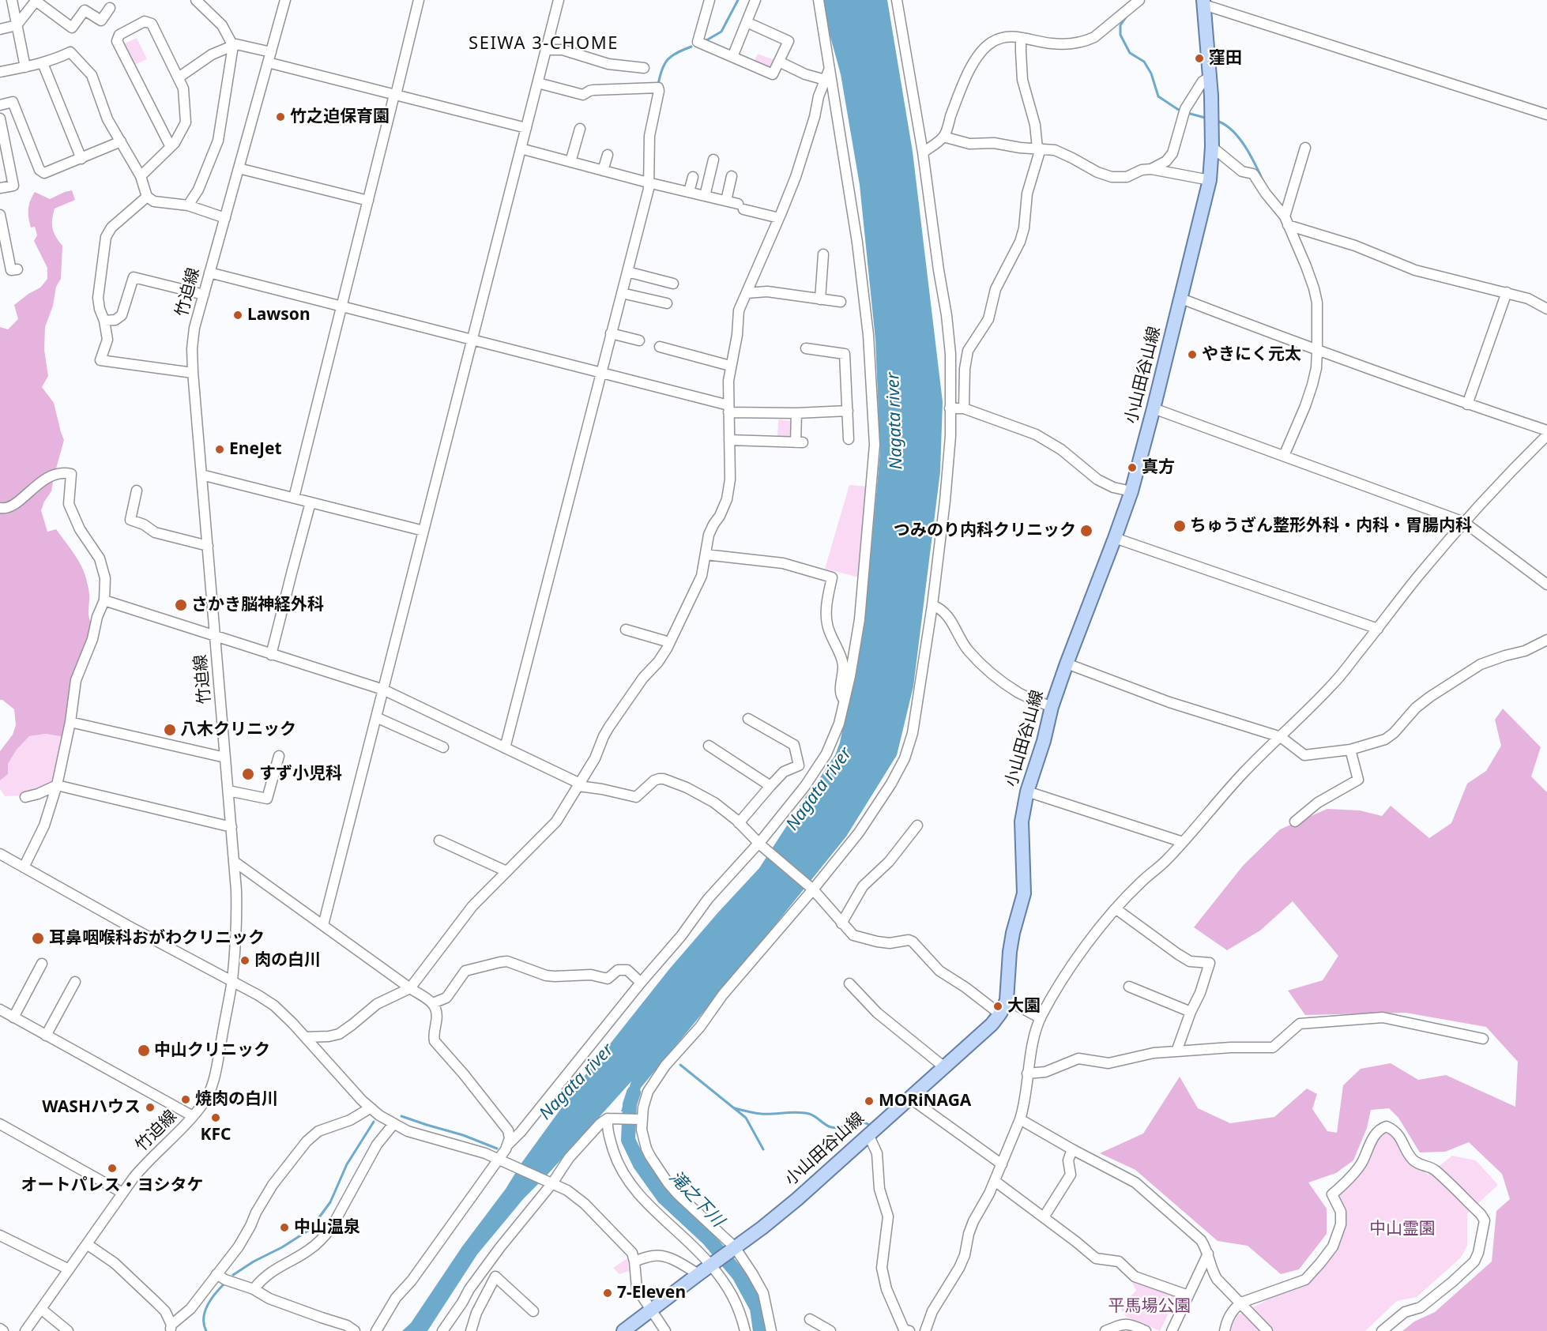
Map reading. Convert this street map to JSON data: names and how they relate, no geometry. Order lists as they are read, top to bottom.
{
  "streets": {
    "main road": ["小山田谷山線"],
    "street": ["竹迫線"]
  },
  "districts": ["SEIWA 3-CHOME"],
  "water": ["Nagata river", "滝之下川"],
  "parks": ["中山霊園", "平馬場公園"],
  "places": [
    "窪田",
    "竹之迫保育園",
    "Lawson",
    "やきにく元太",
    "EneJet",
    "真方",
    "ちゅうざん整形外科・内科・胃腸内科",
    "つみのり内科クリニック",
    "さかき脳神経外科",
    "八木クリニック",
    "すず小児科",
    "耳鼻咽喉科おがわクリニック",
    "肉の白川",
    "大園",
    "中山クリニック",
    "焼肉の白川",
    "MORiNAGA",
    "WASHハウス",
    "KFC",
    "オートパレス・ヨシタケ",
    "中山温泉",
    "7-Eleven"
  ]
}
